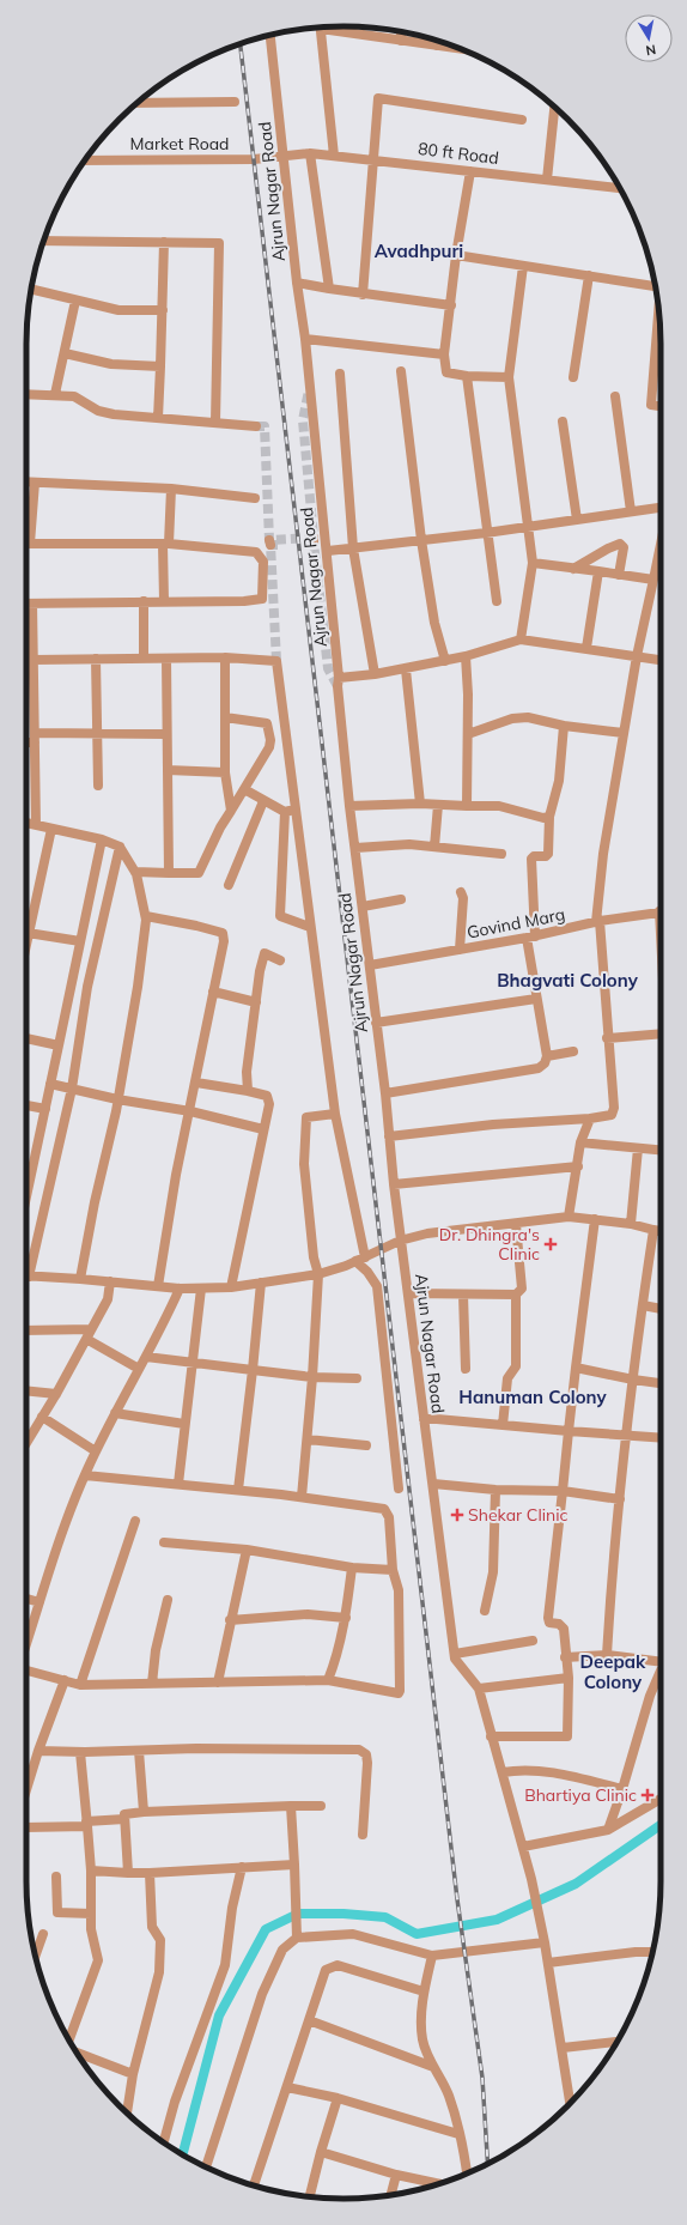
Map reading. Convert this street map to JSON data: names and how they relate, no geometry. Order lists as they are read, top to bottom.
{
  "streets": {
    "street": [
      "Market Road",
      "80 ft Road",
      "Ajrun Nagar Road",
      "Govind Marg"
    ]
  },
  "crossings": [
    ["Market Road", "80 ft Road"],
    ["Market Road", "Ajrun Nagar Road"],
    ["80 ft Road", "Ajrun Nagar Road"],
    ["Ajrun Nagar Road", "Govind Marg"]
  ],
  "districts": [
    "Avadhpuri",
    "Bhagvati Colony",
    "Hanuman Colony",
    "Deepak Colony"
  ],
  "places": {
    "health": ["Dr. Dhingra's Clinic", "Shekar Clinic", "Bhartiya Clinic"]
  },
  "north": "bottom"
}
